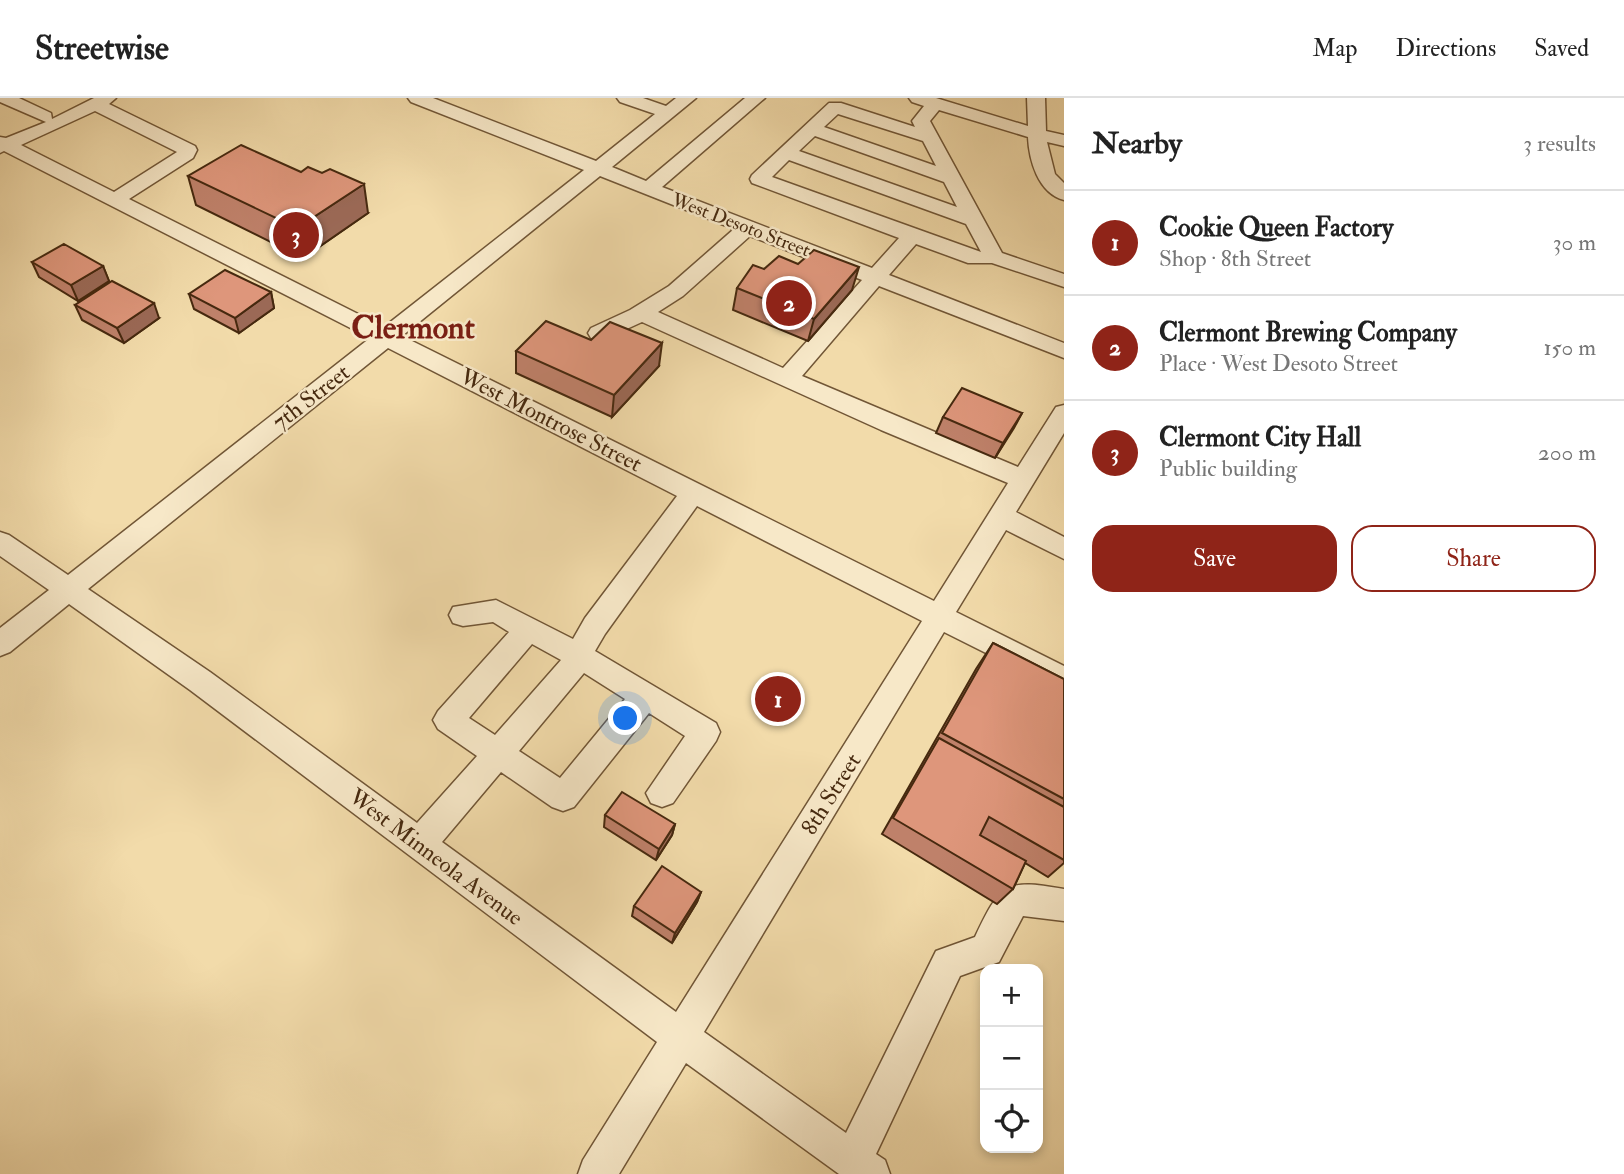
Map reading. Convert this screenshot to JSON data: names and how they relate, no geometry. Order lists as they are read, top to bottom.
{
  "streets": {
    "street": [
      "West Desoto Street",
      "7th Street",
      "West Montrose Street",
      "8th Street",
      "West Minneola Avenue"
    ]
  },
  "crossings": [
    ["West Desoto Street", "7th Street"],
    ["7th Street", "West Montrose Street"],
    ["7th Street", "West Minneola Avenue"],
    ["West Montrose Street", "8th Street"],
    ["8th Street", "West Minneola Avenue"]
  ],
  "districts": ["Clermont"],
  "page": {
    "header": "Streetwise",
    "nav": ["Map", "Directions", "Saved"],
    "heading": ["Nearby", "3 results"],
    "list": [
      {
        "mark": "1",
        "name": "Cookie Queen Factory",
        "note": "Shop · 8th Street",
        "value": "30 m"
      },
      {
        "mark": "2",
        "name": "Clermont Brewing Company",
        "note": "Place · West Desoto Street",
        "value": "150 m"
      },
      {
        "mark": "3",
        "name": "Clermont City Hall",
        "note": "Public building",
        "value": "200 m"
      }
    ],
    "pins": ["3", "2", "1"],
    "buttons": ["Save", "Share"],
    "map_buttons": ["+", "−"]
  }
}
